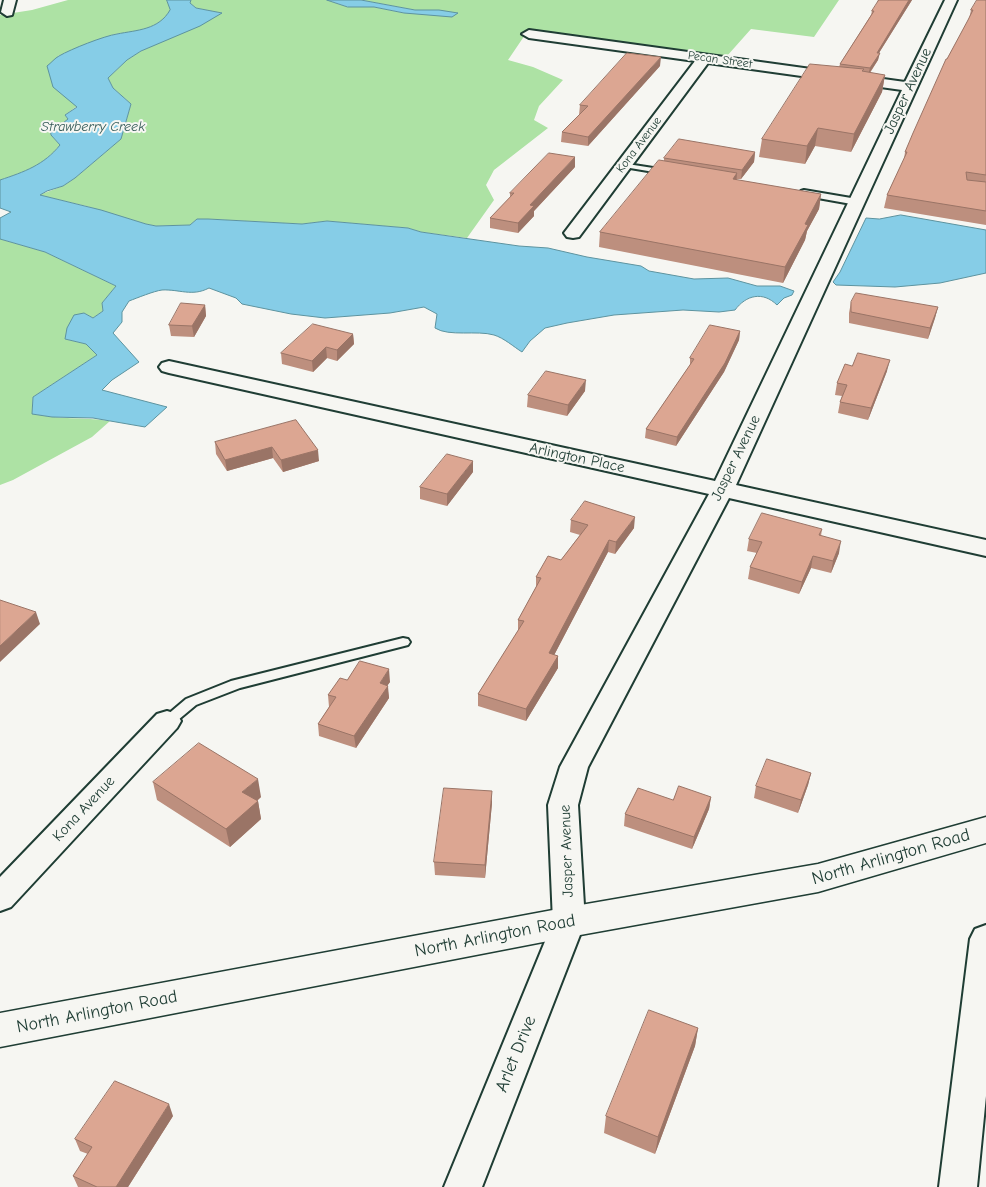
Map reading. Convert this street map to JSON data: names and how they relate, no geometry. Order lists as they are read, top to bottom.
{
  "streets": {
    "main road": ["North Arlington Road"],
    "street": [
      "Pecan Street",
      "Jasper Avenue",
      "Kona Avenue",
      "Arlington Place",
      "Arlet Drive"
    ]
  },
  "crossings": [
    ["Pecan Street", "Jasper Avenue"],
    ["Pecan Street", "Kona Avenue"],
    ["Jasper Avenue", "Arlington Place"],
    ["Jasper Avenue", "North Arlington Road"],
    ["Jasper Avenue", "Arlet Drive"],
    ["North Arlington Road", "Arlet Drive"]
  ],
  "water": ["Strawberry Creek"]
}
